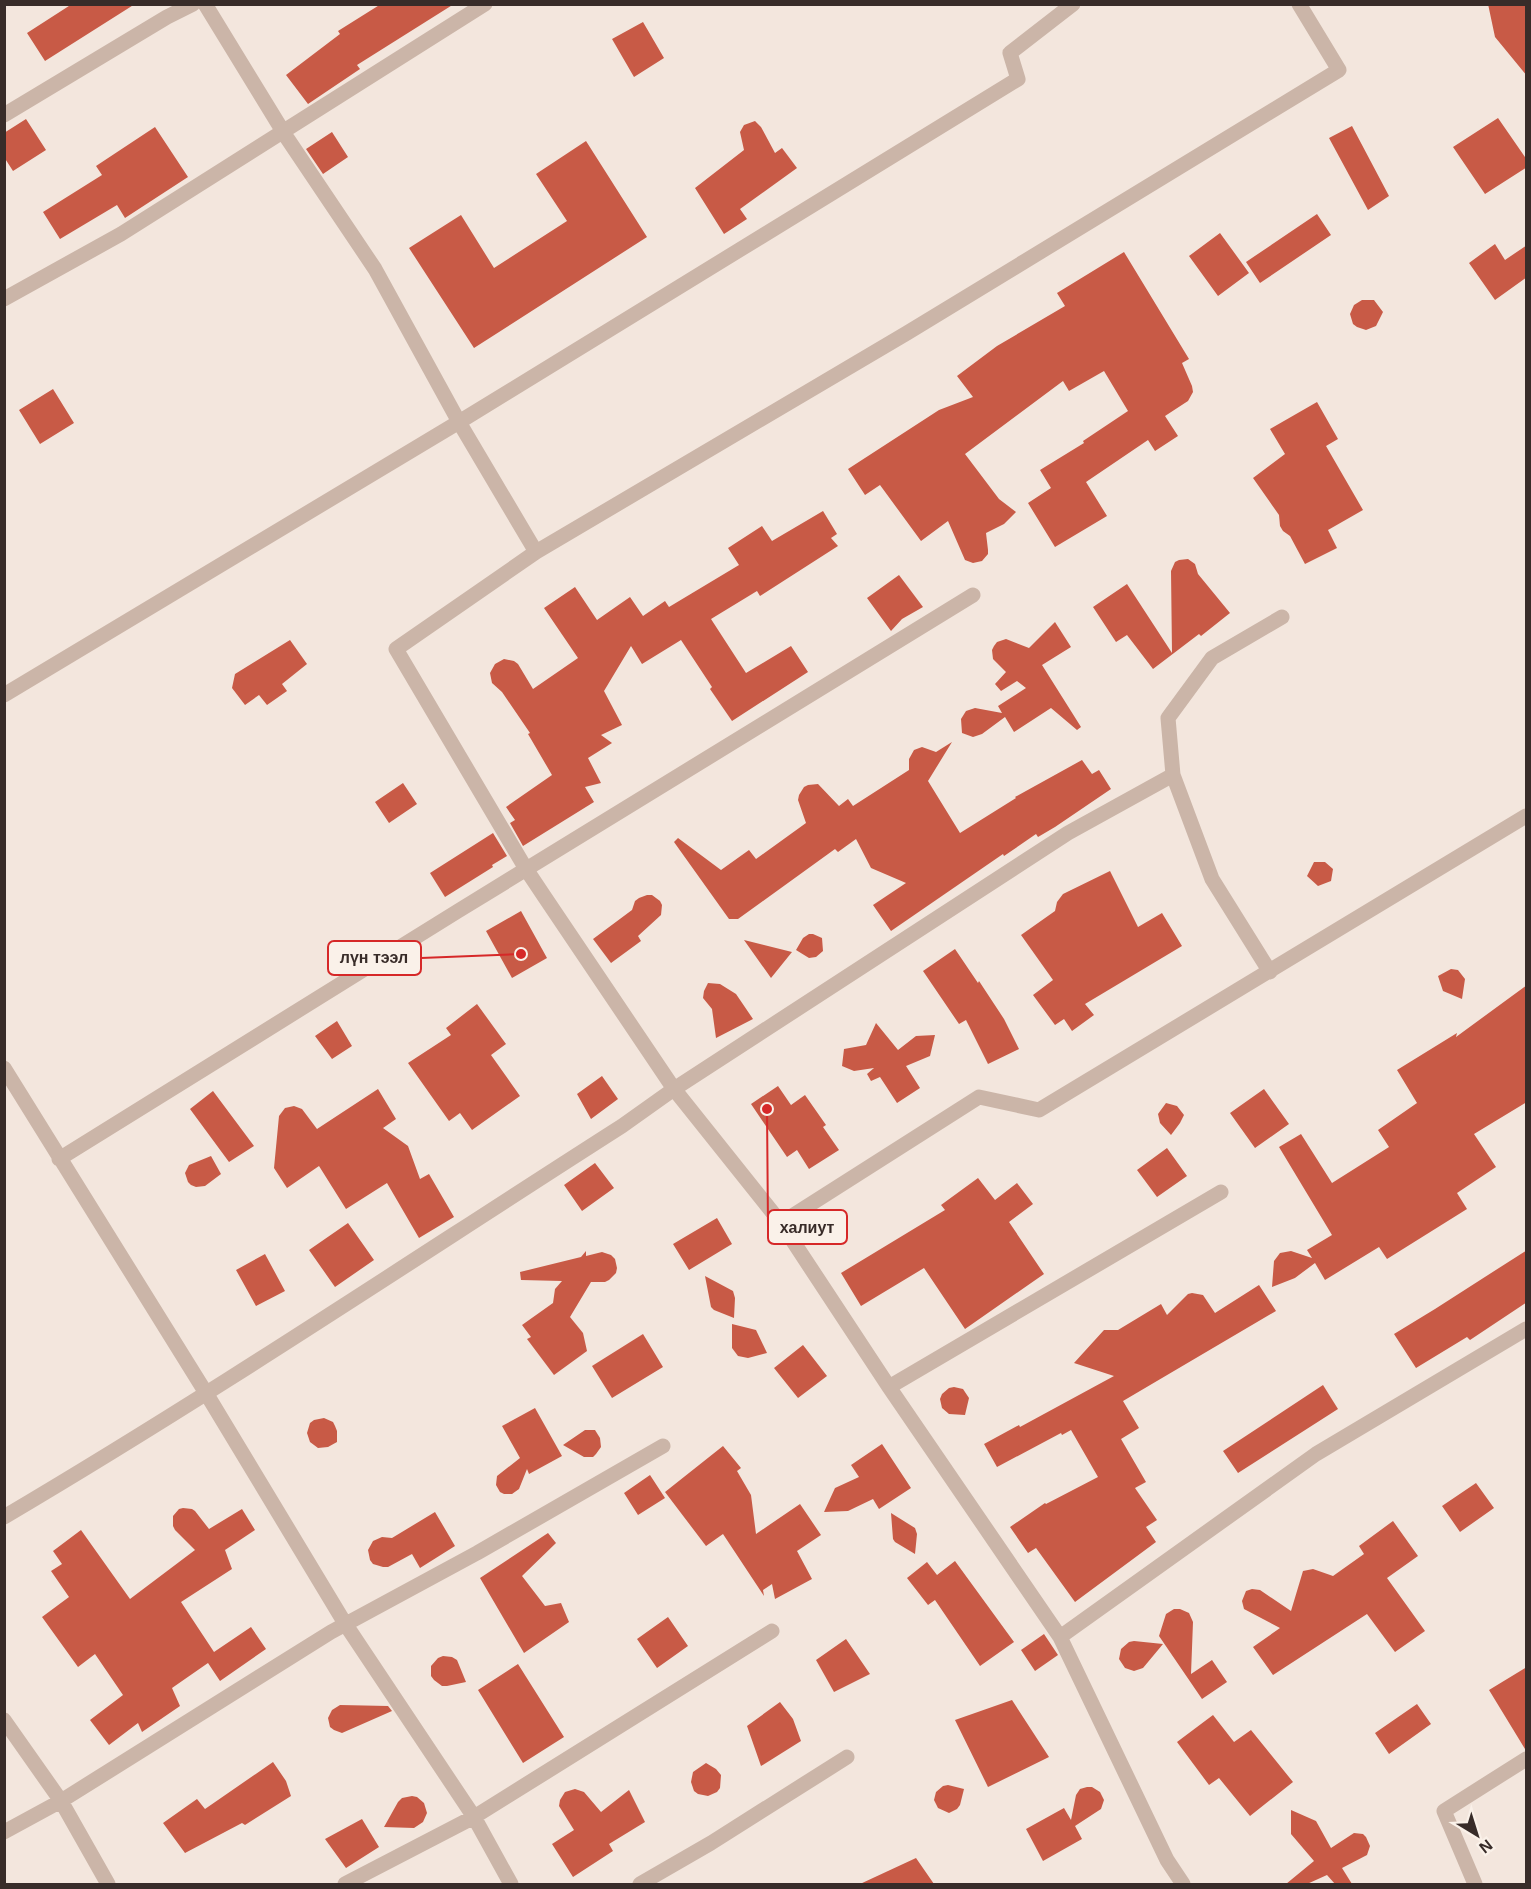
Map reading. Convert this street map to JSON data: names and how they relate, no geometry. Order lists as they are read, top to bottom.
{
  "places": ["лүн тээл", "халиут"],
  "north": "bottom right"
}
